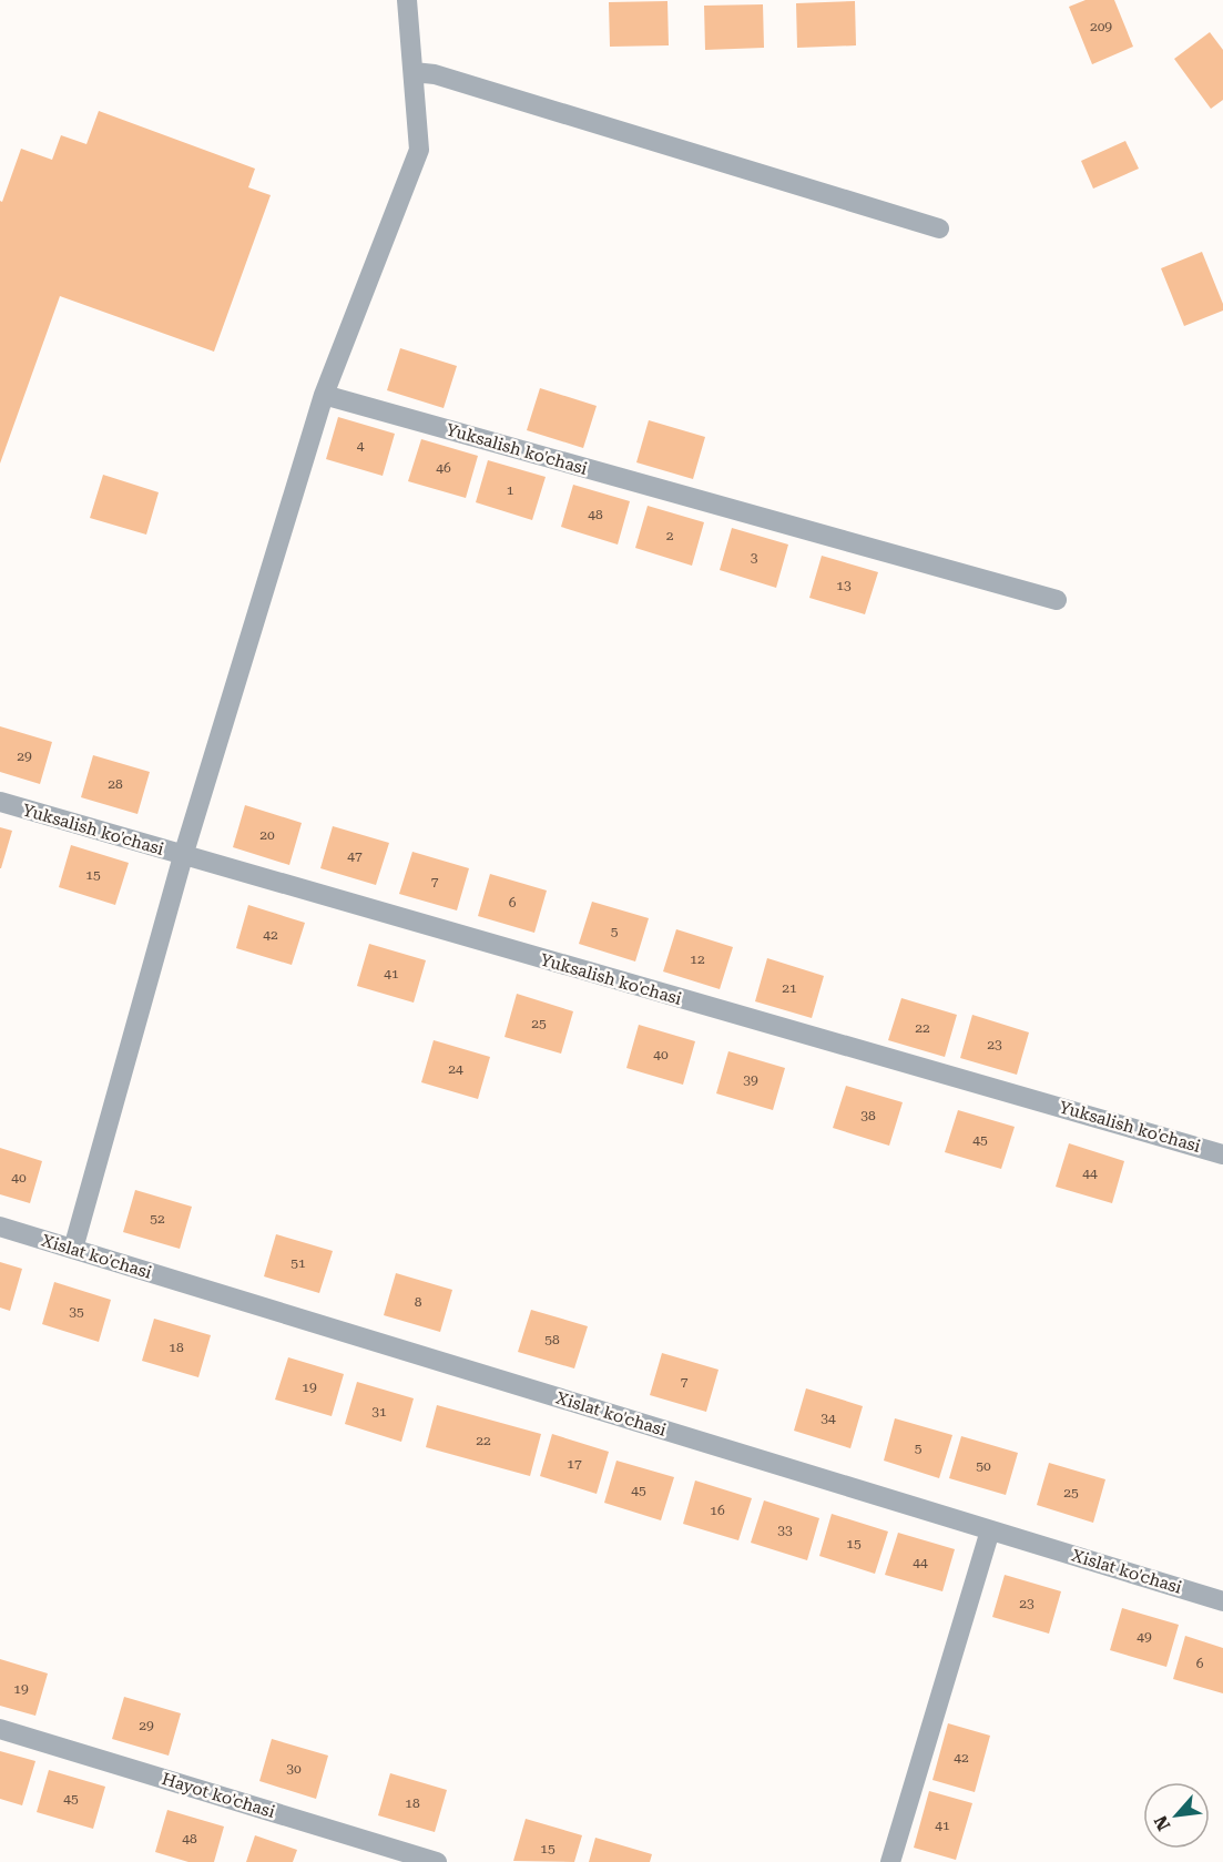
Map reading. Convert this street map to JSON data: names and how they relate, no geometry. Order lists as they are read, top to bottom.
{
  "streets": {
    "street": ["Yuksalish ko'chasi", "Xislat ko'chasi", "Hayot ko'chasi"]
  },
  "house_numbers": [
    "209",
    "4",
    "46",
    "1",
    "48",
    "2",
    "3",
    "13",
    "29",
    "28",
    "20",
    "47",
    "15",
    "7",
    "6",
    "5",
    "42",
    "12",
    "41",
    "21",
    "25",
    "22",
    "23",
    "40",
    "24",
    "39",
    "38",
    "45",
    "44",
    "40",
    "52",
    "51",
    "8",
    "35",
    "58",
    "18",
    "7",
    "19",
    "31",
    "34",
    "22",
    "5",
    "17",
    "50",
    "45",
    "25",
    "16",
    "33",
    "15",
    "44",
    "23",
    "49",
    "6",
    "19",
    "29",
    "42",
    "30",
    "45",
    "18",
    "41",
    "48",
    "15"
  ],
  "north": "bottom left"
}
